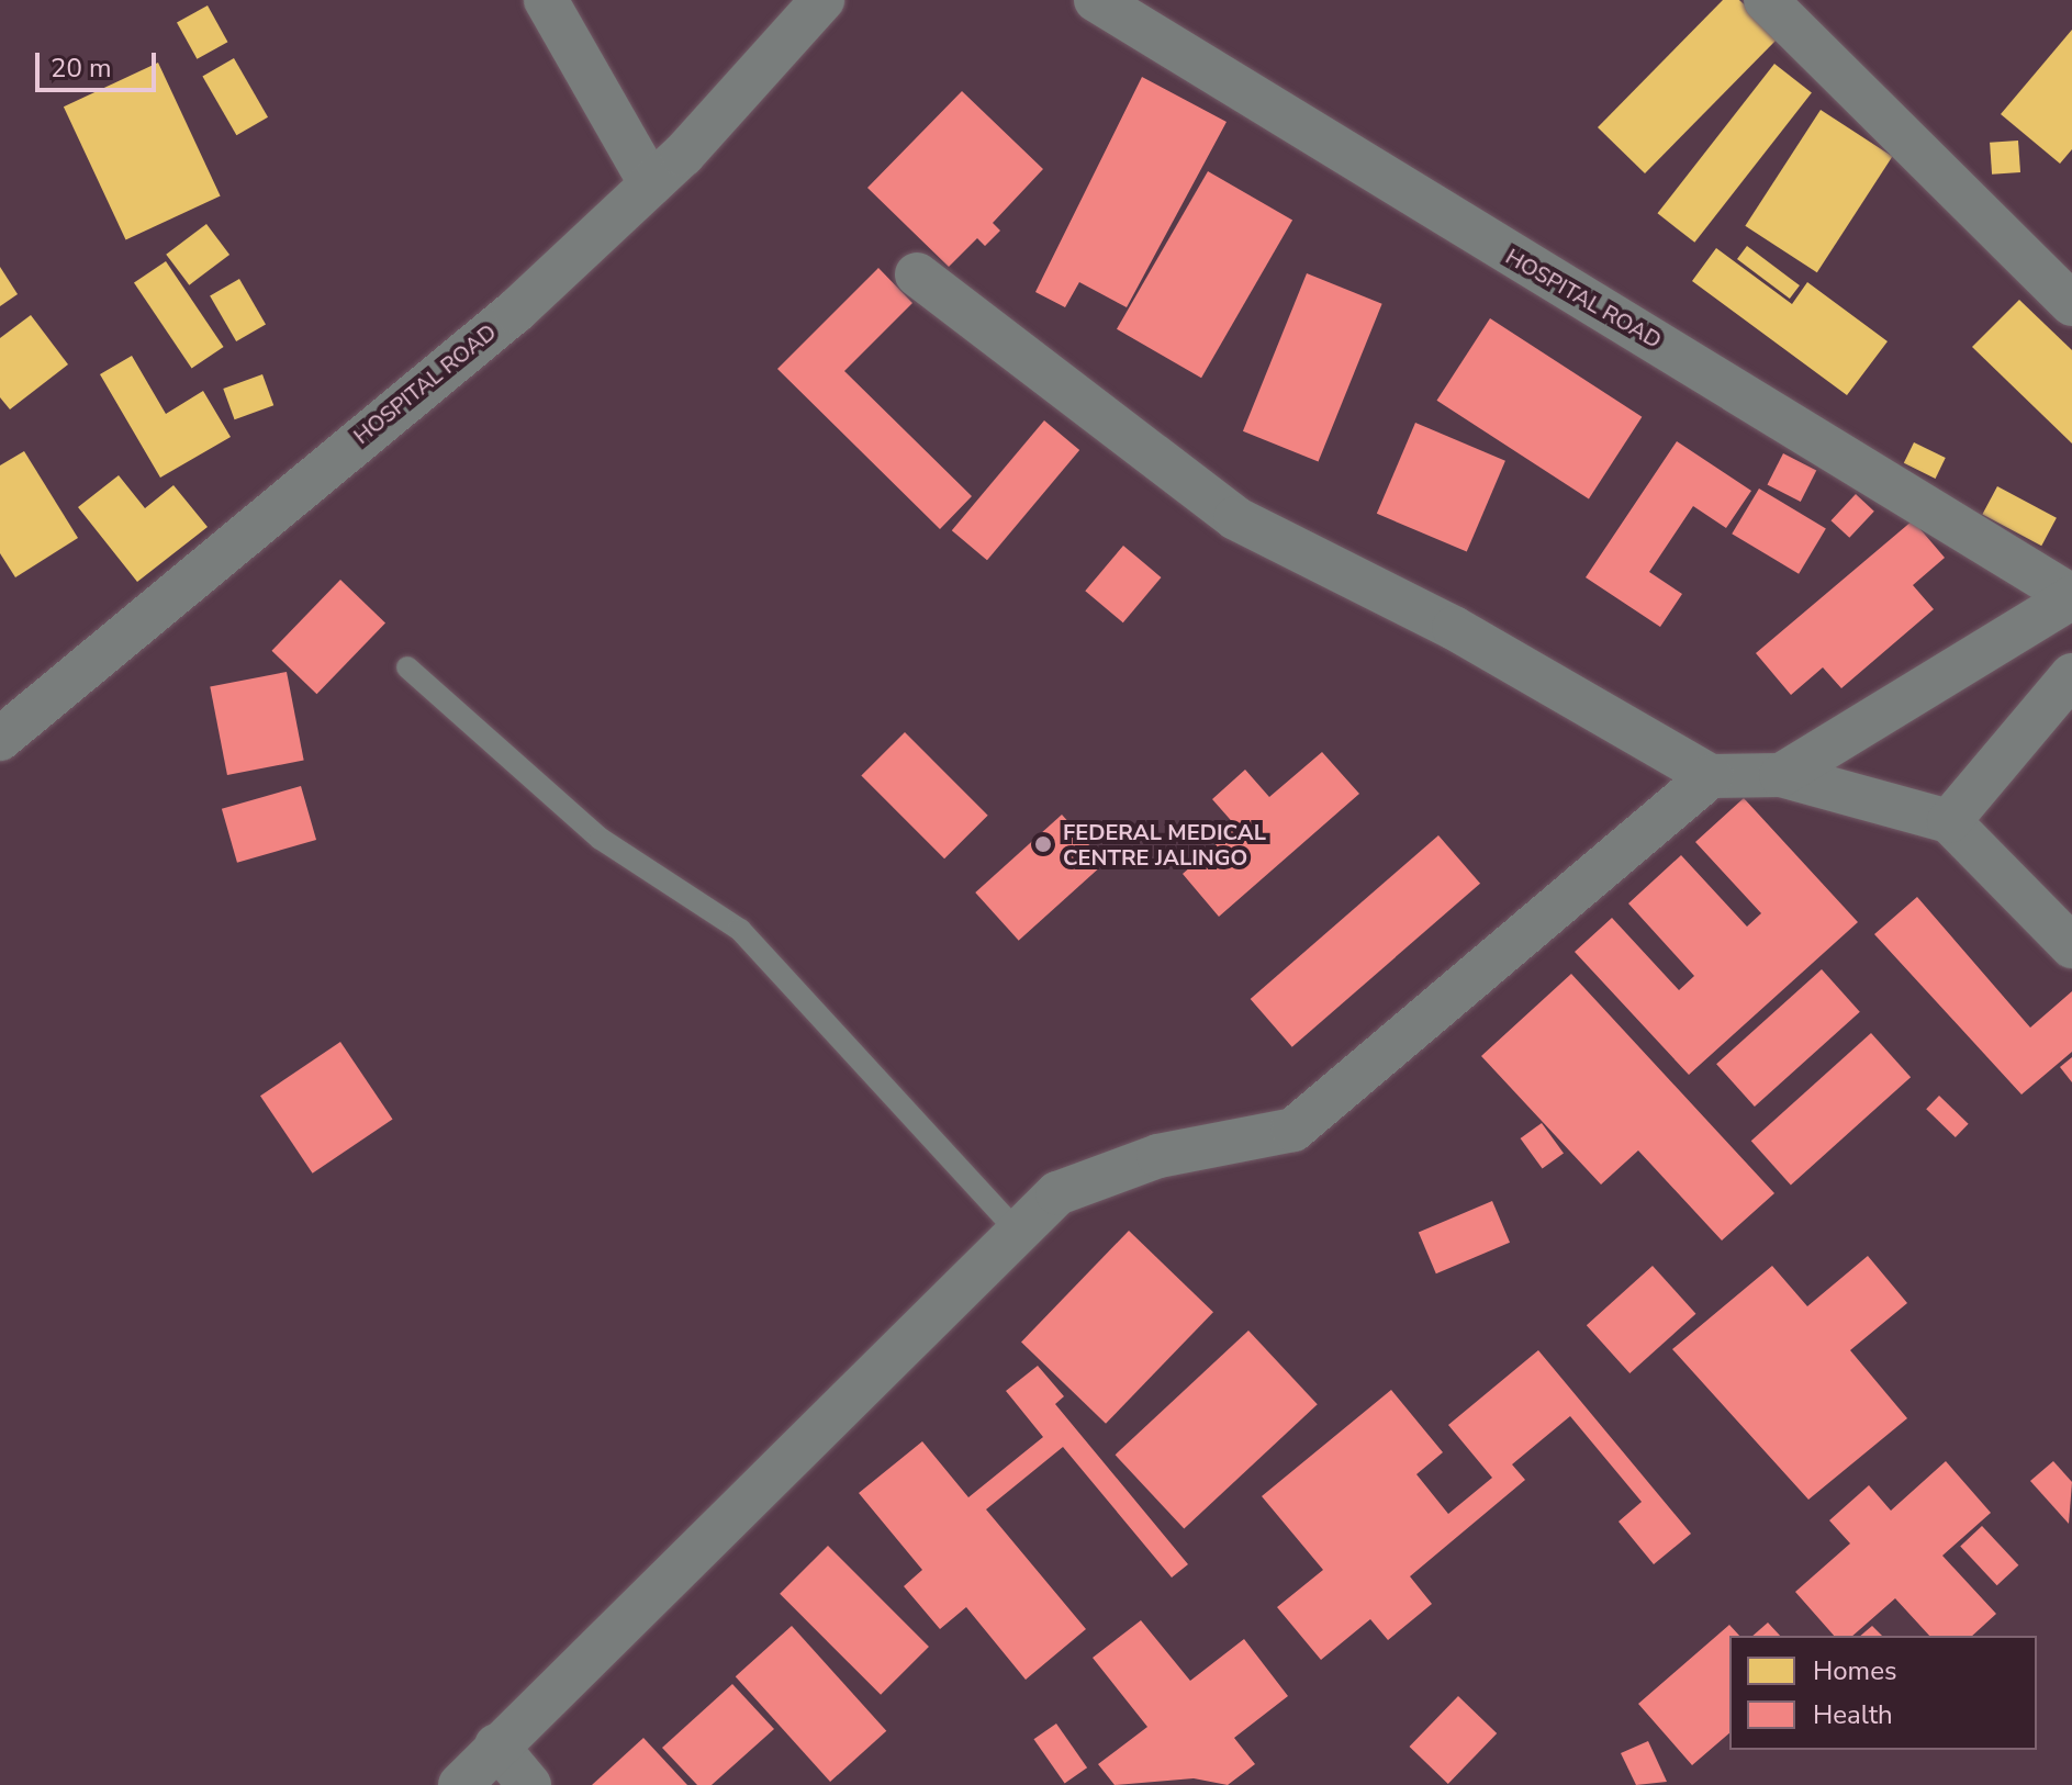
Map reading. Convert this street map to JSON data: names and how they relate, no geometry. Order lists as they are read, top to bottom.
{
  "streets": {
    "street": ["HOSPITAL ROAD"]
  },
  "places": ["FEDERAL MEDICAL CENTRE JALINGO"],
  "legend": ["Homes", "Health"],
  "scale_bar": "20 m"
}
